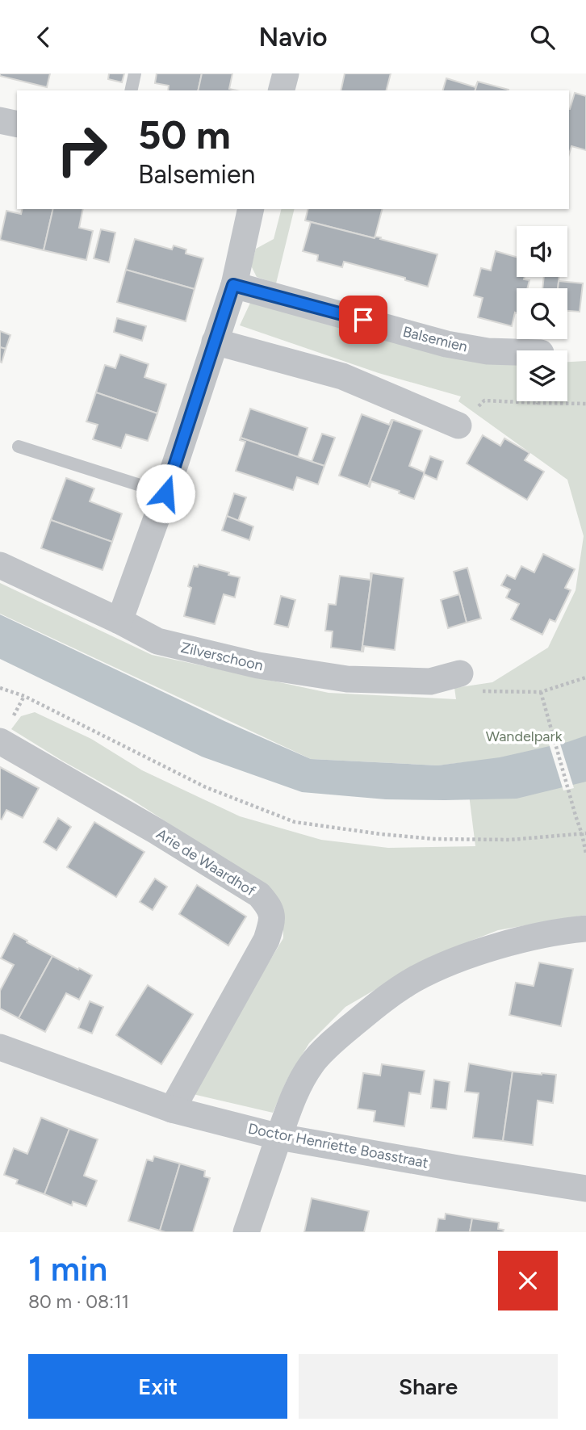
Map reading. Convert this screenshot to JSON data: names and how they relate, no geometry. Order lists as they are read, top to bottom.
{
  "streets": {
    "street": [
      "Balsemien",
      "Zilverschoon",
      "Arie de Waardhof",
      "Doctor Henriette Boasstraat"
    ]
  },
  "crossings": [
    ["Arie de Waardhof", "Doctor Henriette Boasstraat"]
  ],
  "parks": ["Wandelpark"],
  "page": {
    "header": "Navio",
    "turn": ["50 m", "Balsemien"],
    "heading": ["1 min", "80 m · 08:11"],
    "buttons": ["Exit", "Share"]
  }
}
